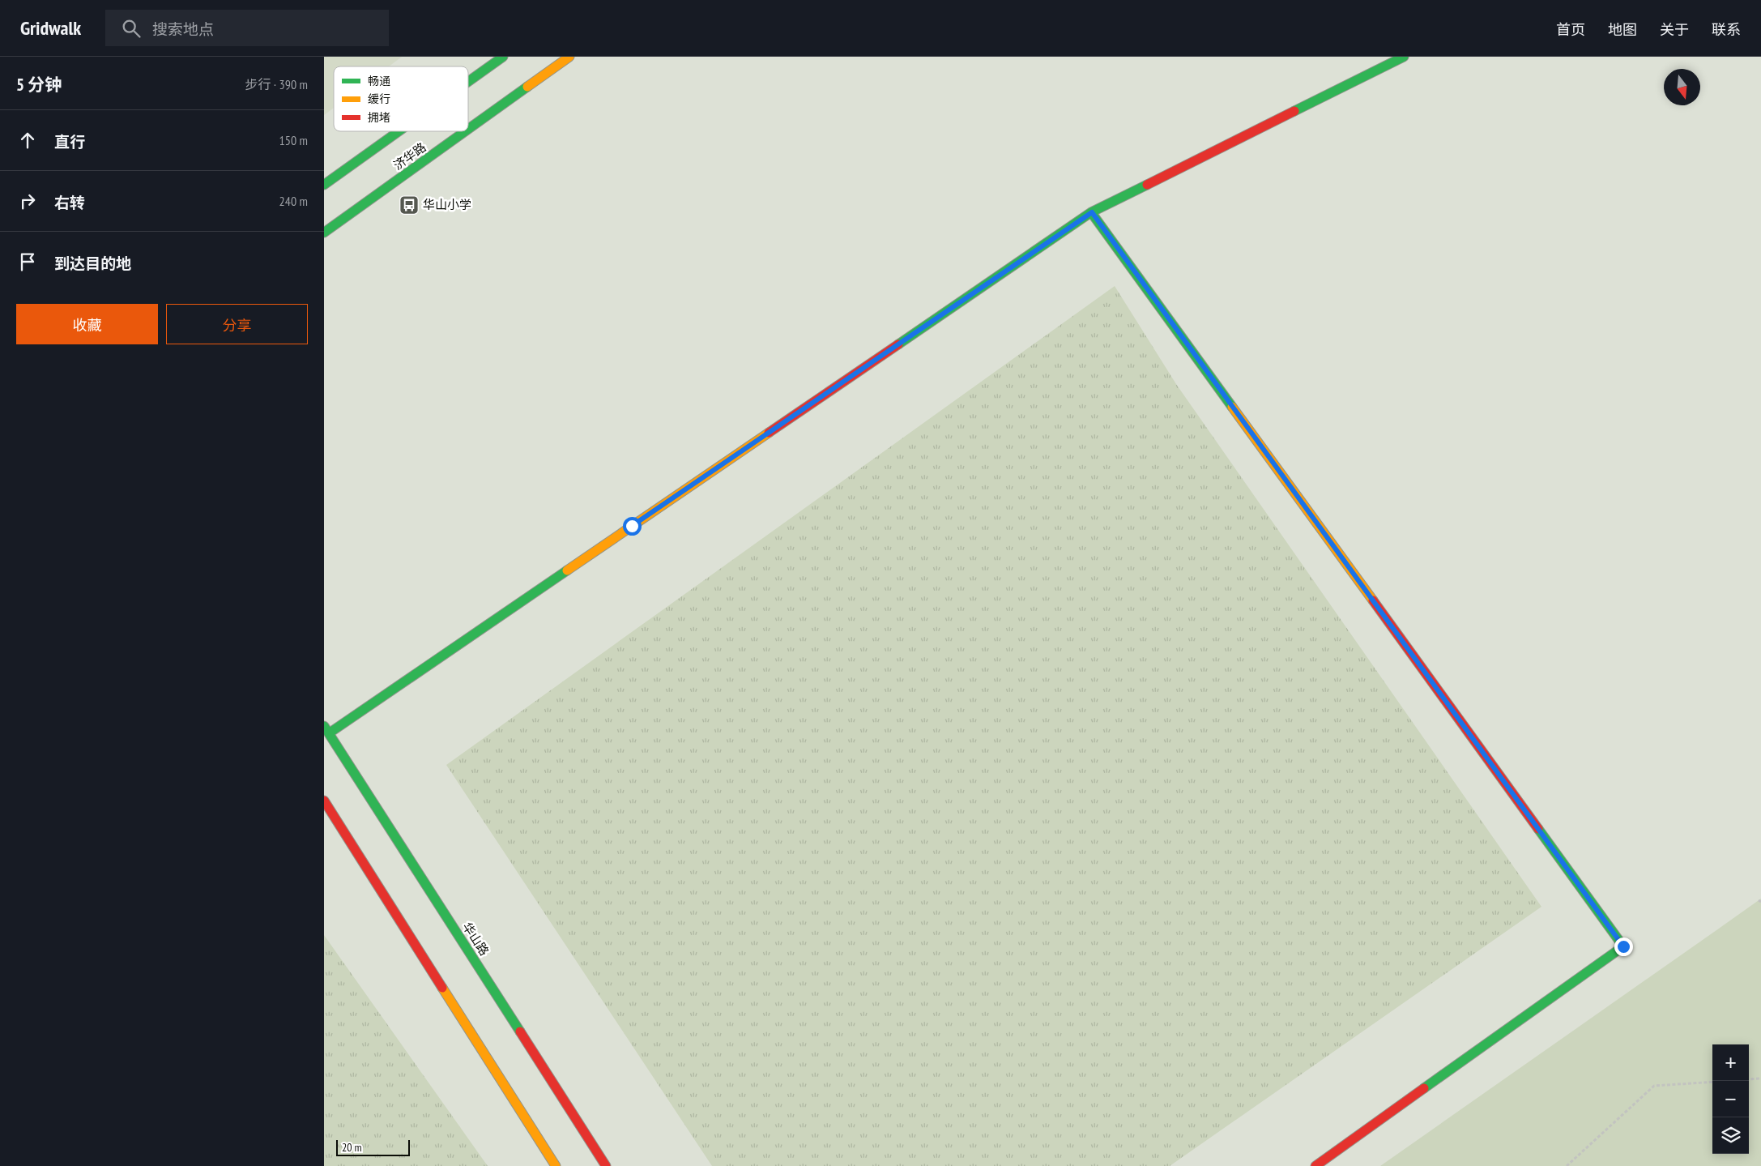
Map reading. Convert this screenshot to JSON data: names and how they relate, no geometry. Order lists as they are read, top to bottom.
{
  "streets": {
    "street": ["济华路", "华山路"]
  },
  "places": {
    "bus stop": ["华山小学"]
  },
  "legend": ["畅通", "缓行", "拥堵"],
  "scale_bar": "20 m",
  "north": "bottom",
  "page": {
    "header": "Gridwalk",
    "search": "搜索地点",
    "nav": [
      "首页",
      "地图",
      "关于",
      "联系"
    ],
    "heading": ["5 分钟", "步行 · 390 m"],
    "list": [
      ["直行", "150 m"],
      ["右转", "240 m"],
      "到达目的地"
    ],
    "buttons": ["收藏", "分享"],
    "map_buttons": ["+", "−"],
    "scale": "20 m"
  }
}
